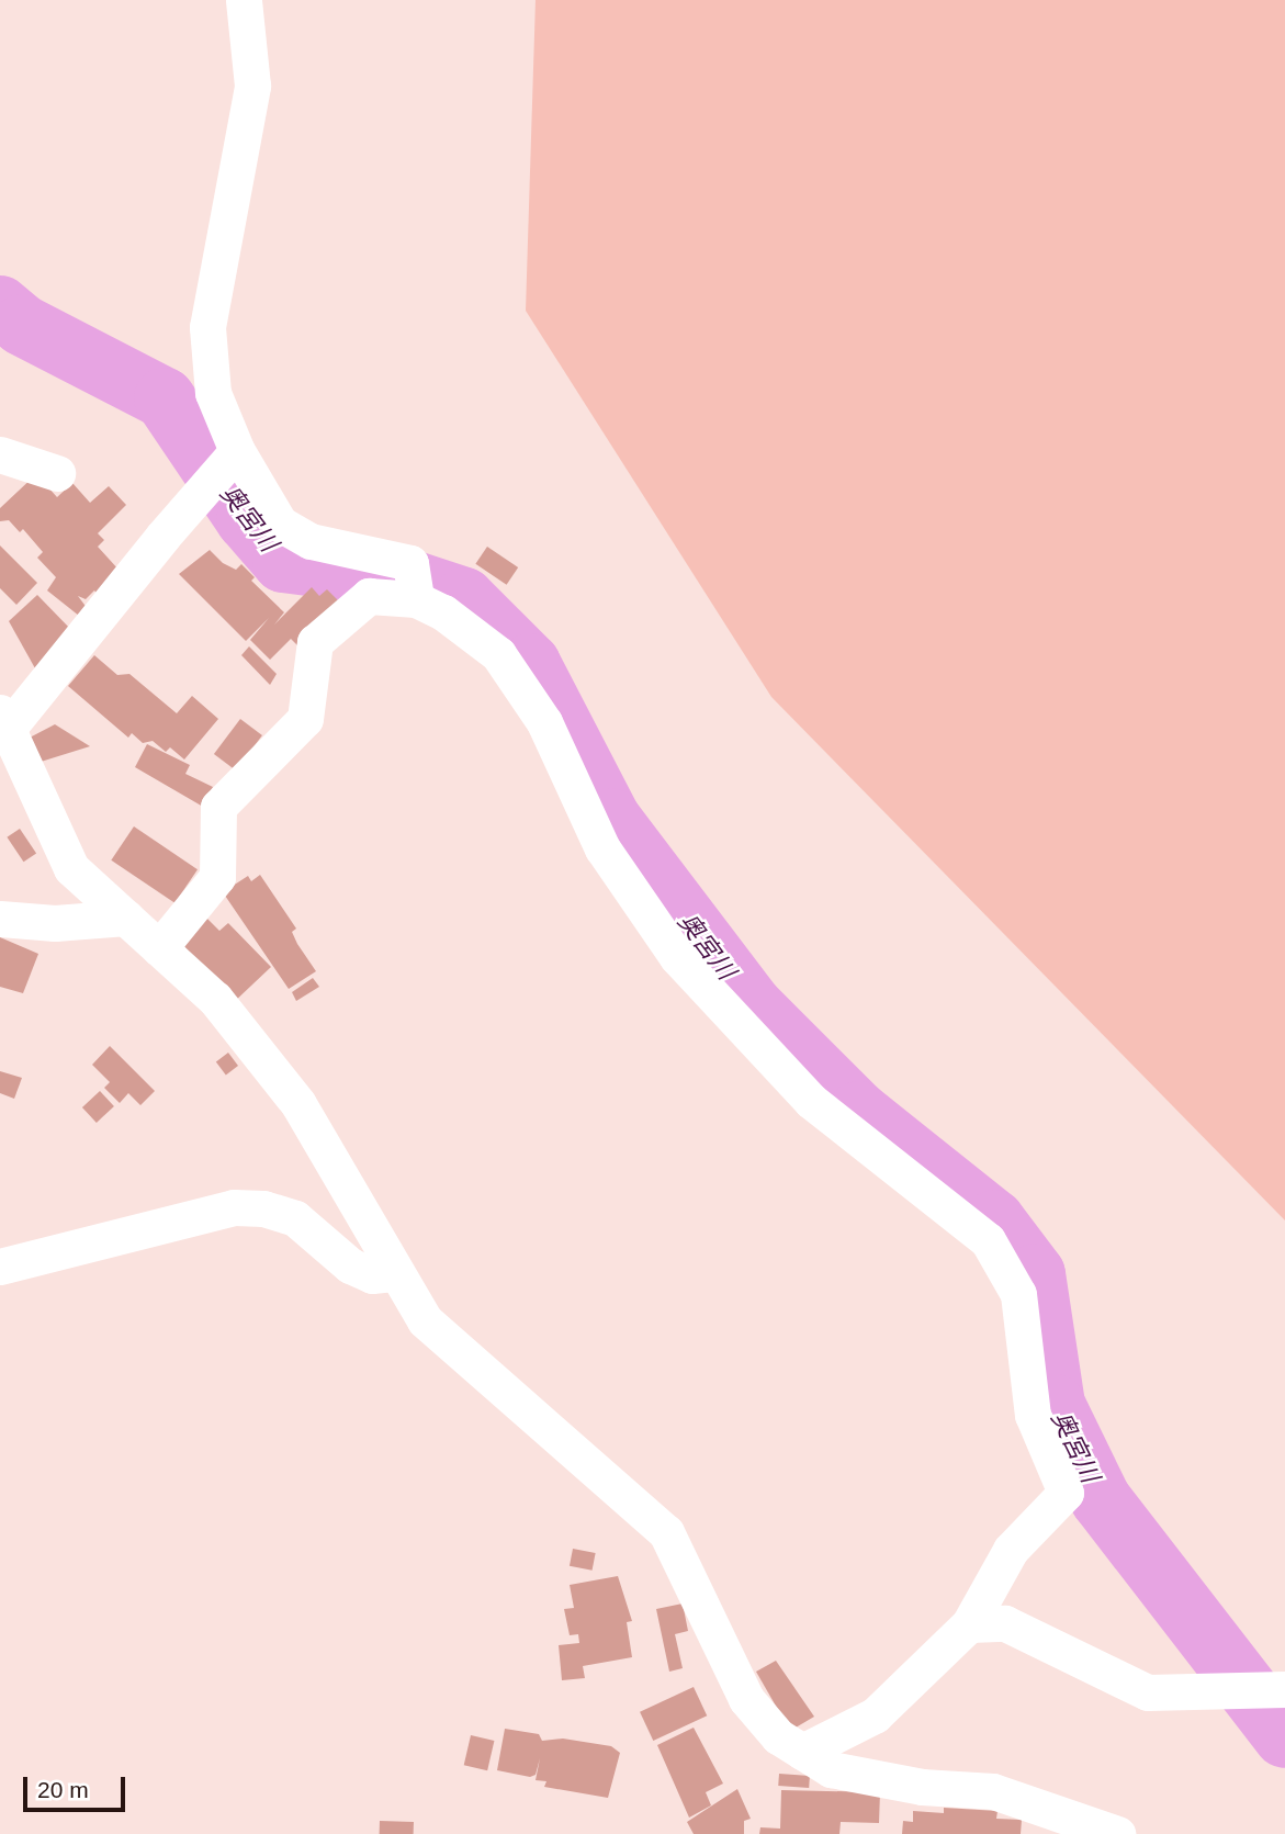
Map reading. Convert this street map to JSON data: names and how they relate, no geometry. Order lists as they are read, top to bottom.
{
  "water": ["奥宮川"],
  "scale_bar": "20 m"
}
